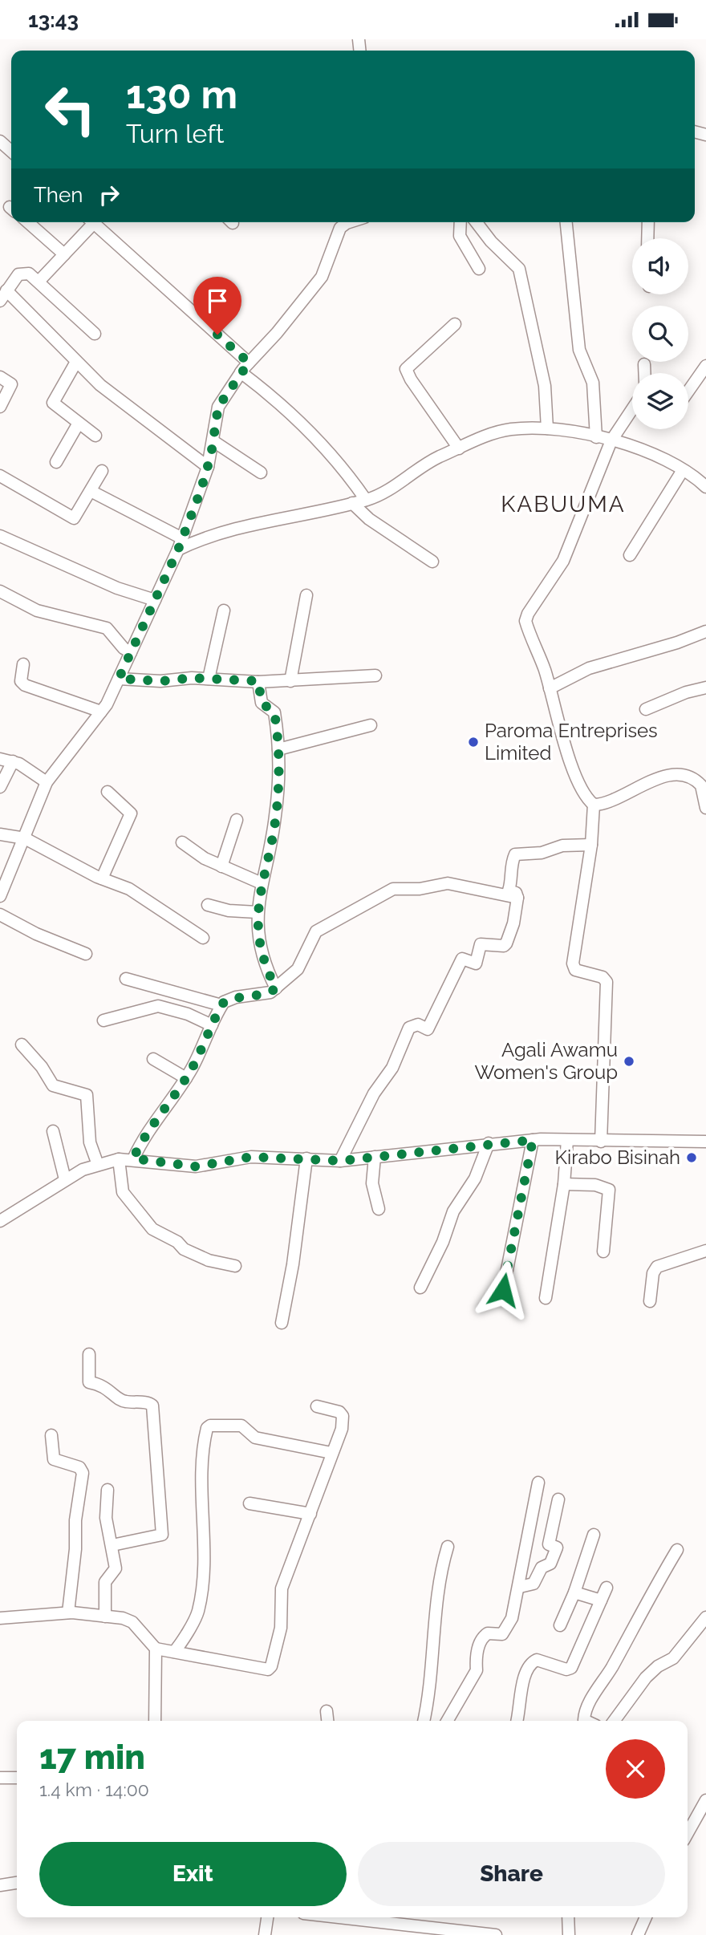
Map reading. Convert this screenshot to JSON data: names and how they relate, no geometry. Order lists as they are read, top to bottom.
{
  "districts": ["KABUUMA"],
  "places": ["Paroma Entreprises Limited", "Agali Awamu Women's Group", "Kirabo Bisinah"],
  "page": {
    "status": "13:43",
    "turn": ["130 m", "Turn left"],
    "then": "Then",
    "heading": ["17 min", "1.4 km · 14:00"],
    "buttons": ["Exit", "Share"]
  }
}
